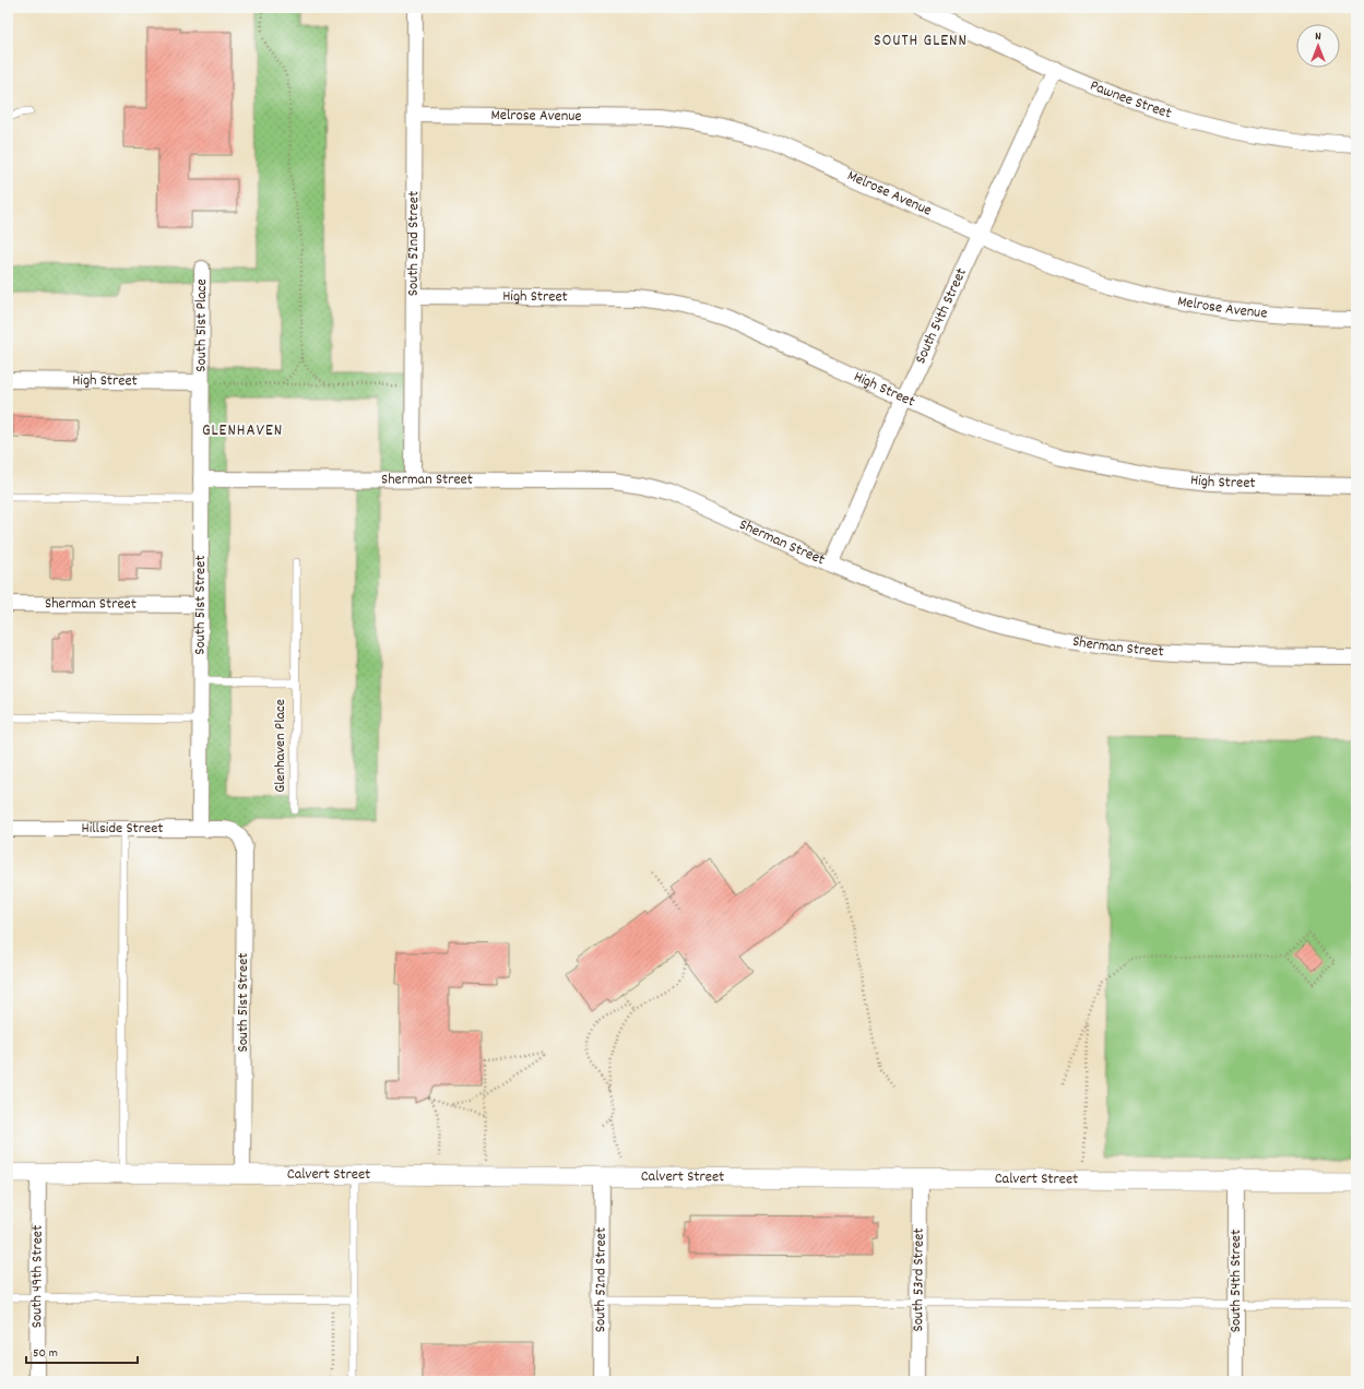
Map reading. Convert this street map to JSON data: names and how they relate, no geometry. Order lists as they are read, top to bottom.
{
  "streets": {
    "street": [
      "Pawnee Street",
      "Melrose Avenue",
      "South 52nd Street",
      "High Street",
      "South 54th Street",
      "South 51st Place",
      "Sherman Street",
      "South 51st Street",
      "Hillside Street",
      "Calvert Street",
      "South 49th Street",
      "South 53rd Street"
    ],
    "lane": ["Glenhaven Place"]
  },
  "crossings": [
    ["Pawnee Street", "South 54th Street"],
    ["Melrose Avenue", "South 52nd Street"],
    ["Melrose Avenue", "South 54th Street"],
    ["South 52nd Street", "High Street"],
    ["South 52nd Street", "Sherman Street"],
    ["South 52nd Street", "Calvert Street"],
    ["High Street", "South 54th Street"],
    ["High Street", "South 51st Place"],
    ["High Street", "South 51st Street"],
    ["South 54th Street", "Sherman Street"],
    ["South 54th Street", "Calvert Street"],
    ["South 51st Place", "South 51st Street"],
    ["Sherman Street", "South 51st Street"],
    ["South 51st Street", "Glenhaven Place"],
    ["South 51st Street", "Hillside Street"],
    ["South 51st Street", "Calvert Street"],
    ["Calvert Street", "South 49th Street"],
    ["Calvert Street", "South 53rd Street"]
  ],
  "districts": ["SOUTH GLENN", "GLENHAVEN"],
  "scale_bar": "50 m",
  "north": "top"
}
